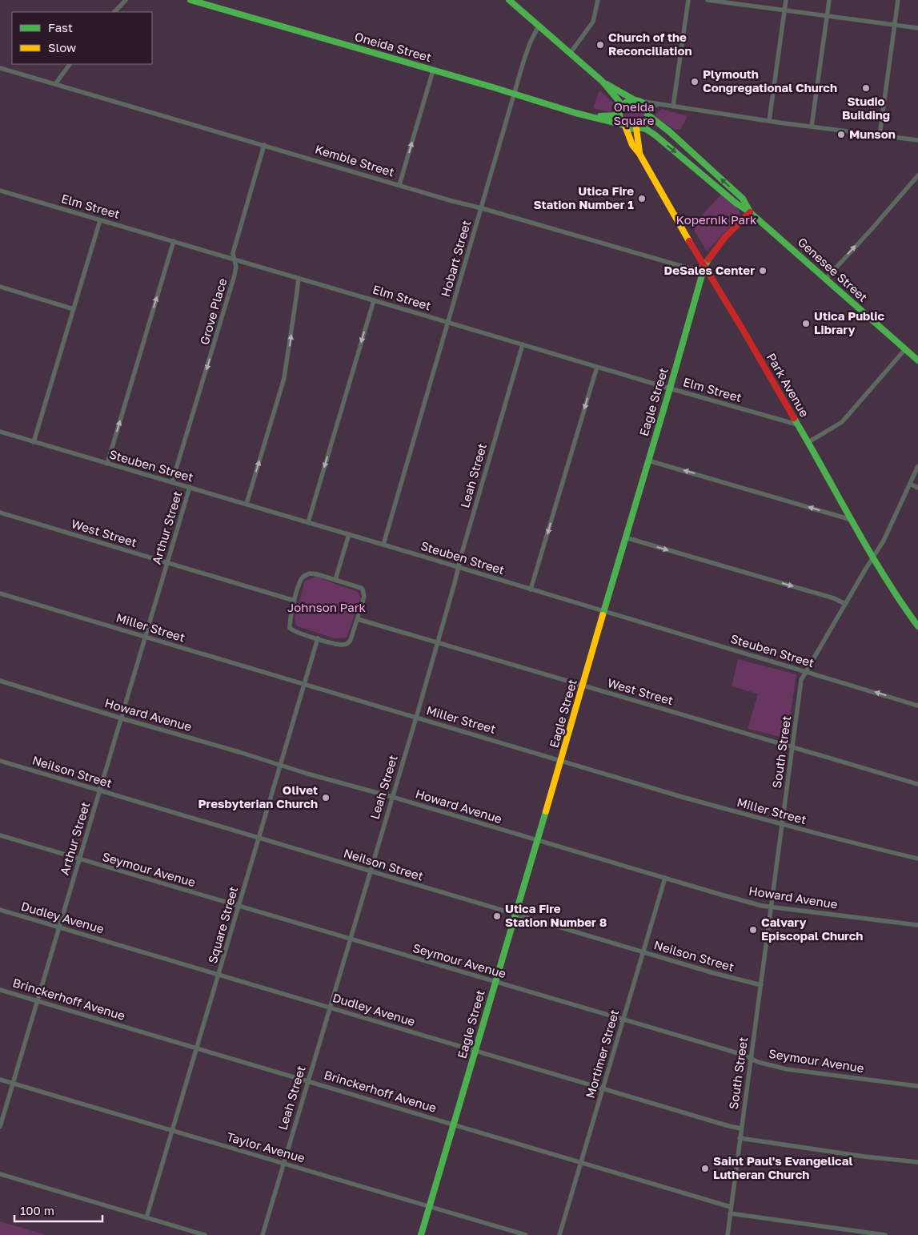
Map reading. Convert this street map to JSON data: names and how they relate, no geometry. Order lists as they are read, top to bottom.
{
  "streets": {
    "street": [
      "Oneida Street",
      "Kemble Street",
      "Elm Street",
      "Hobart Street",
      "Genesee Street",
      "Grove Place",
      "Park Avenue",
      "Eagle Street",
      "Steuben Street",
      "Leah Street",
      "Arthur Street",
      "West Street",
      "Miller Street",
      "Howard Avenue",
      "South Street",
      "Neilson Street",
      "Seymour Avenue",
      "Dudley Avenue",
      "Square Street",
      "Brinckerhoff Avenue",
      "Mortimer Street",
      "Taylor Avenue"
    ]
  },
  "crossings": [
    ["Oneida Street", "Hobart Street"],
    ["Oneida Street", "Genesee Street"],
    ["Oneida Street", "Park Avenue"],
    ["Kemble Street", "Hobart Street"],
    ["Kemble Street", "Grove Place"],
    ["Kemble Street", "Park Avenue"],
    ["Kemble Street", "Eagle Street"],
    ["Elm Street", "Hobart Street"],
    ["Elm Street", "Grove Place"],
    ["Elm Street", "Park Avenue"],
    ["Elm Street", "Eagle Street"],
    ["Elm Street", "Leah Street"],
    ["Hobart Street", "Steuben Street"],
    ["Genesee Street", "Park Avenue"],
    ["Genesee Street", "Eagle Street"],
    ["Grove Place", "Steuben Street"],
    ["Park Avenue", "Eagle Street"],
    ["Park Avenue", "South Street"],
    ["Eagle Street", "Steuben Street"],
    ["Eagle Street", "West Street"],
    ["Eagle Street", "Miller Street"],
    ["Eagle Street", "Howard Avenue"],
    ["Eagle Street", "Neilson Street"],
    ["Eagle Street", "Seymour Avenue"],
    ["Eagle Street", "Dudley Avenue"],
    ["Eagle Street", "Brinckerhoff Avenue"],
    ["Eagle Street", "Taylor Avenue"],
    ["Steuben Street", "Leah Street"],
    ["Steuben Street", "Arthur Street"],
    ["Steuben Street", "South Street"],
    ["Leah Street", "West Street"],
    ["Leah Street", "Miller Street"],
    ["Leah Street", "Howard Avenue"],
    ["Leah Street", "Neilson Street"],
    ["Leah Street", "Seymour Avenue"],
    ["Leah Street", "Dudley Avenue"],
    ["Leah Street", "Brinckerhoff Avenue"],
    ["Leah Street", "Taylor Avenue"],
    ["Arthur Street", "West Street"],
    ["Arthur Street", "Miller Street"],
    ["Arthur Street", "Howard Avenue"],
    ["Arthur Street", "Neilson Street"],
    ["Arthur Street", "Seymour Avenue"],
    ["Arthur Street", "Dudley Avenue"],
    ["Arthur Street", "Brinckerhoff Avenue"],
    ["Arthur Street", "Taylor Avenue"],
    ["West Street", "South Street"],
    ["West Street", "Square Street"],
    ["Miller Street", "South Street"],
    ["Miller Street", "Square Street"],
    ["Howard Avenue", "South Street"],
    ["Howard Avenue", "Square Street"],
    ["Howard Avenue", "Mortimer Street"],
    ["South Street", "Neilson Street"],
    ["South Street", "Seymour Avenue"],
    ["South Street", "Dudley Avenue"],
    ["South Street", "Brinckerhoff Avenue"],
    ["Neilson Street", "Square Street"],
    ["Neilson Street", "Mortimer Street"],
    ["Seymour Avenue", "Square Street"],
    ["Seymour Avenue", "Mortimer Street"],
    ["Dudley Avenue", "Square Street"],
    ["Dudley Avenue", "Mortimer Street"],
    ["Square Street", "Brinckerhoff Avenue"],
    ["Square Street", "Taylor Avenue"],
    ["Brinckerhoff Avenue", "Mortimer Street"]
  ],
  "one_way": ["Grove Place"],
  "parks": ["Oneida Square", "Kopernik Park", "Johnson Park"],
  "places": [
    "Church of the Reconciliation",
    "Plymouth Congregational Church",
    "Studio Building",
    "Munson",
    "Utica Fire Station Number 1",
    "DeSales Center",
    "Utica Public Library",
    "Olivet Presbyterian Church",
    "Utica Fire Station Number 8",
    "Calvary Episcopal Church",
    "Saint Paul's Evangelical Lutheran Church"
  ],
  "legend": ["Fast", "Slow"],
  "scale_bar": "100 m"
}
